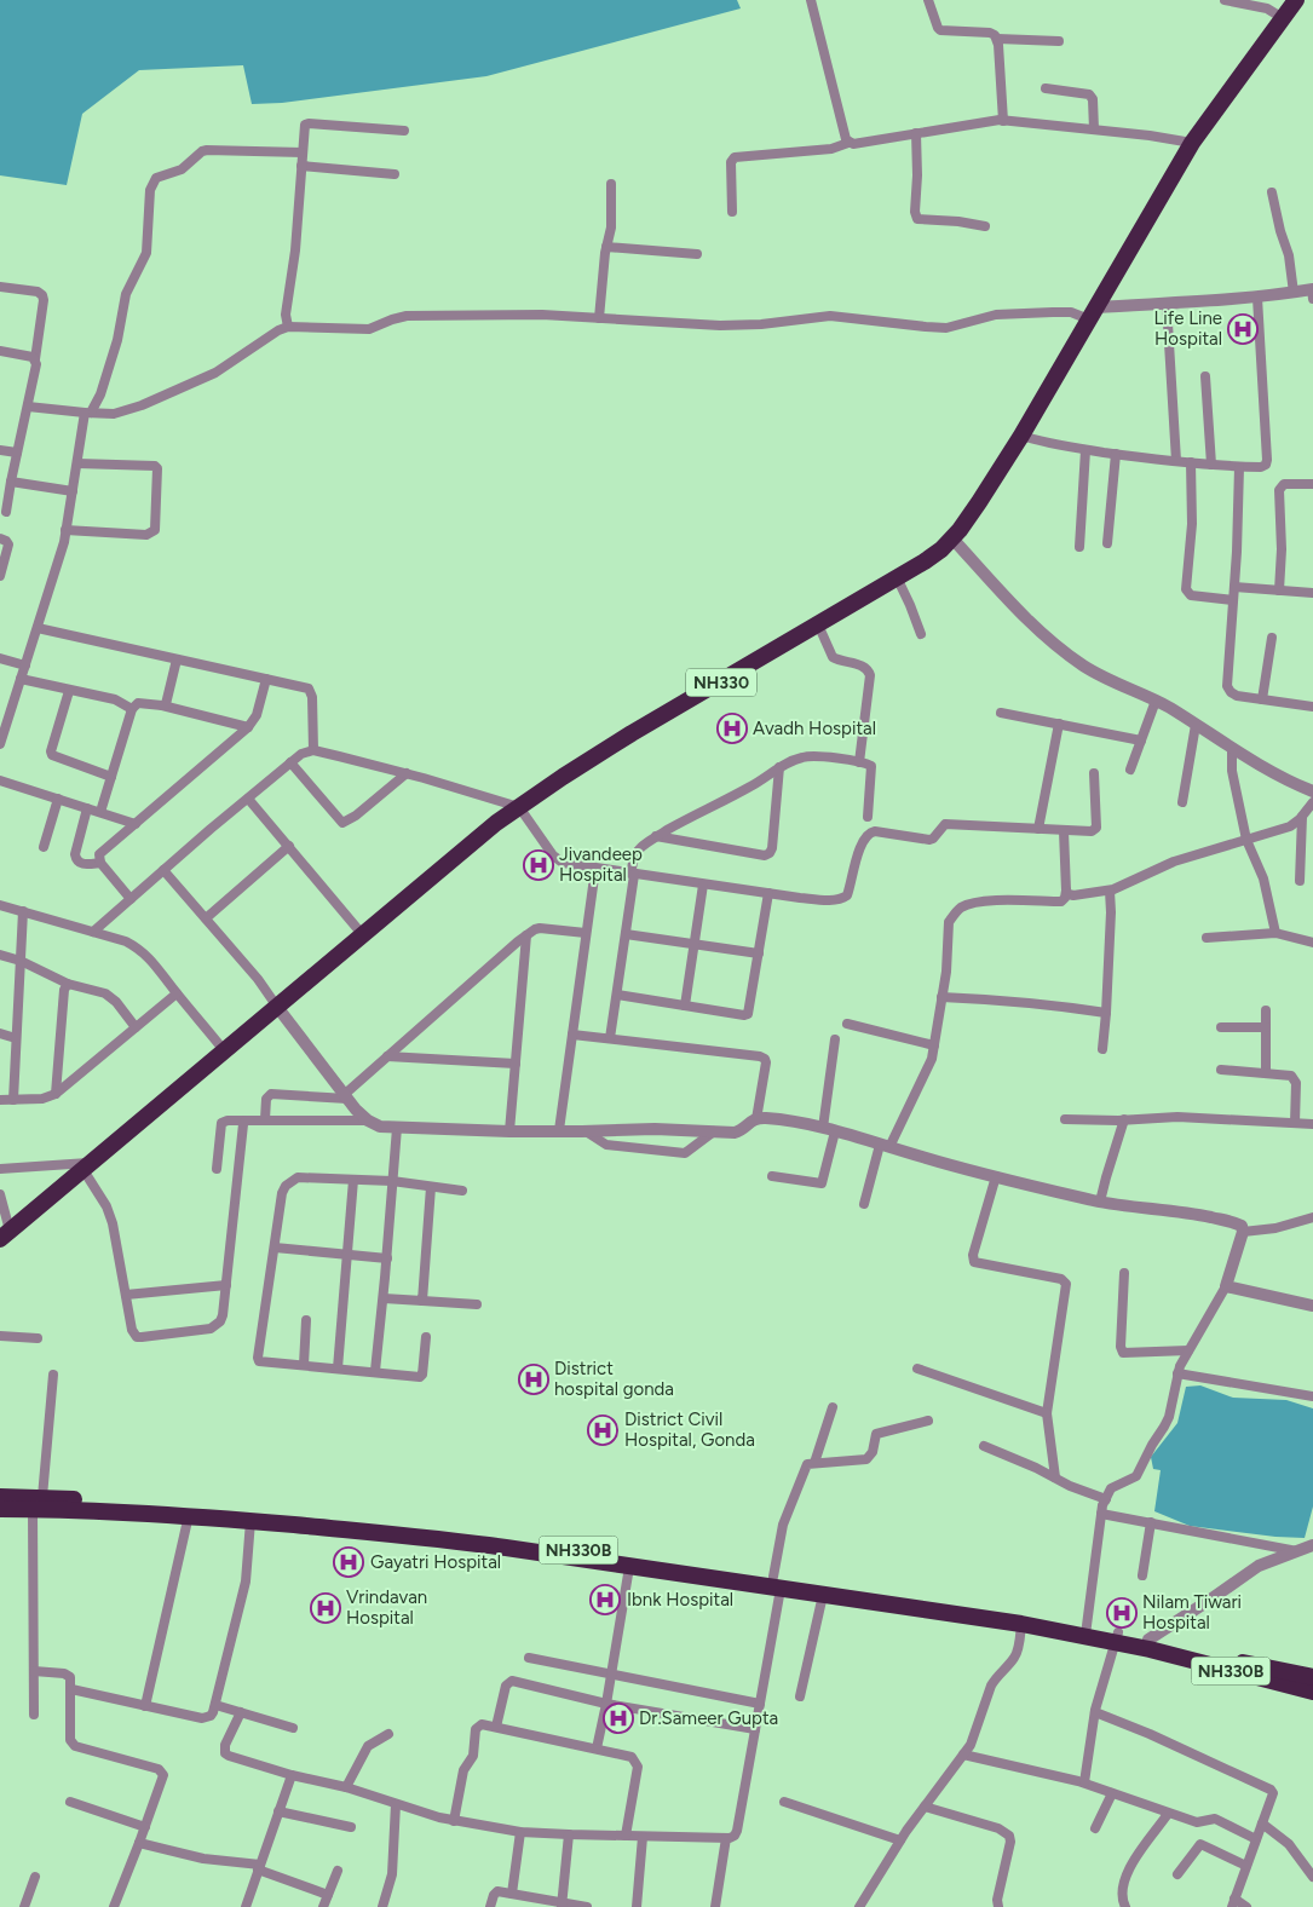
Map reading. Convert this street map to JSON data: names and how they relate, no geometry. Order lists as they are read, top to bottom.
{
  "streets": {
    "highway": ["NH330", "NH330B"]
  },
  "places": {
    "hospital": [
      "Life Line Hospital",
      "Avadh Hospital",
      "Jivandeep Hospital",
      "District hospital gonda",
      "District Civil Hospital, Gonda",
      "Gayatri Hospital",
      "Ibnk Hospital",
      "Vrindavan Hospital",
      "Nilam Tiwari Hospital",
      "Dr.Sameer Gupta"
    ]
  }
}
